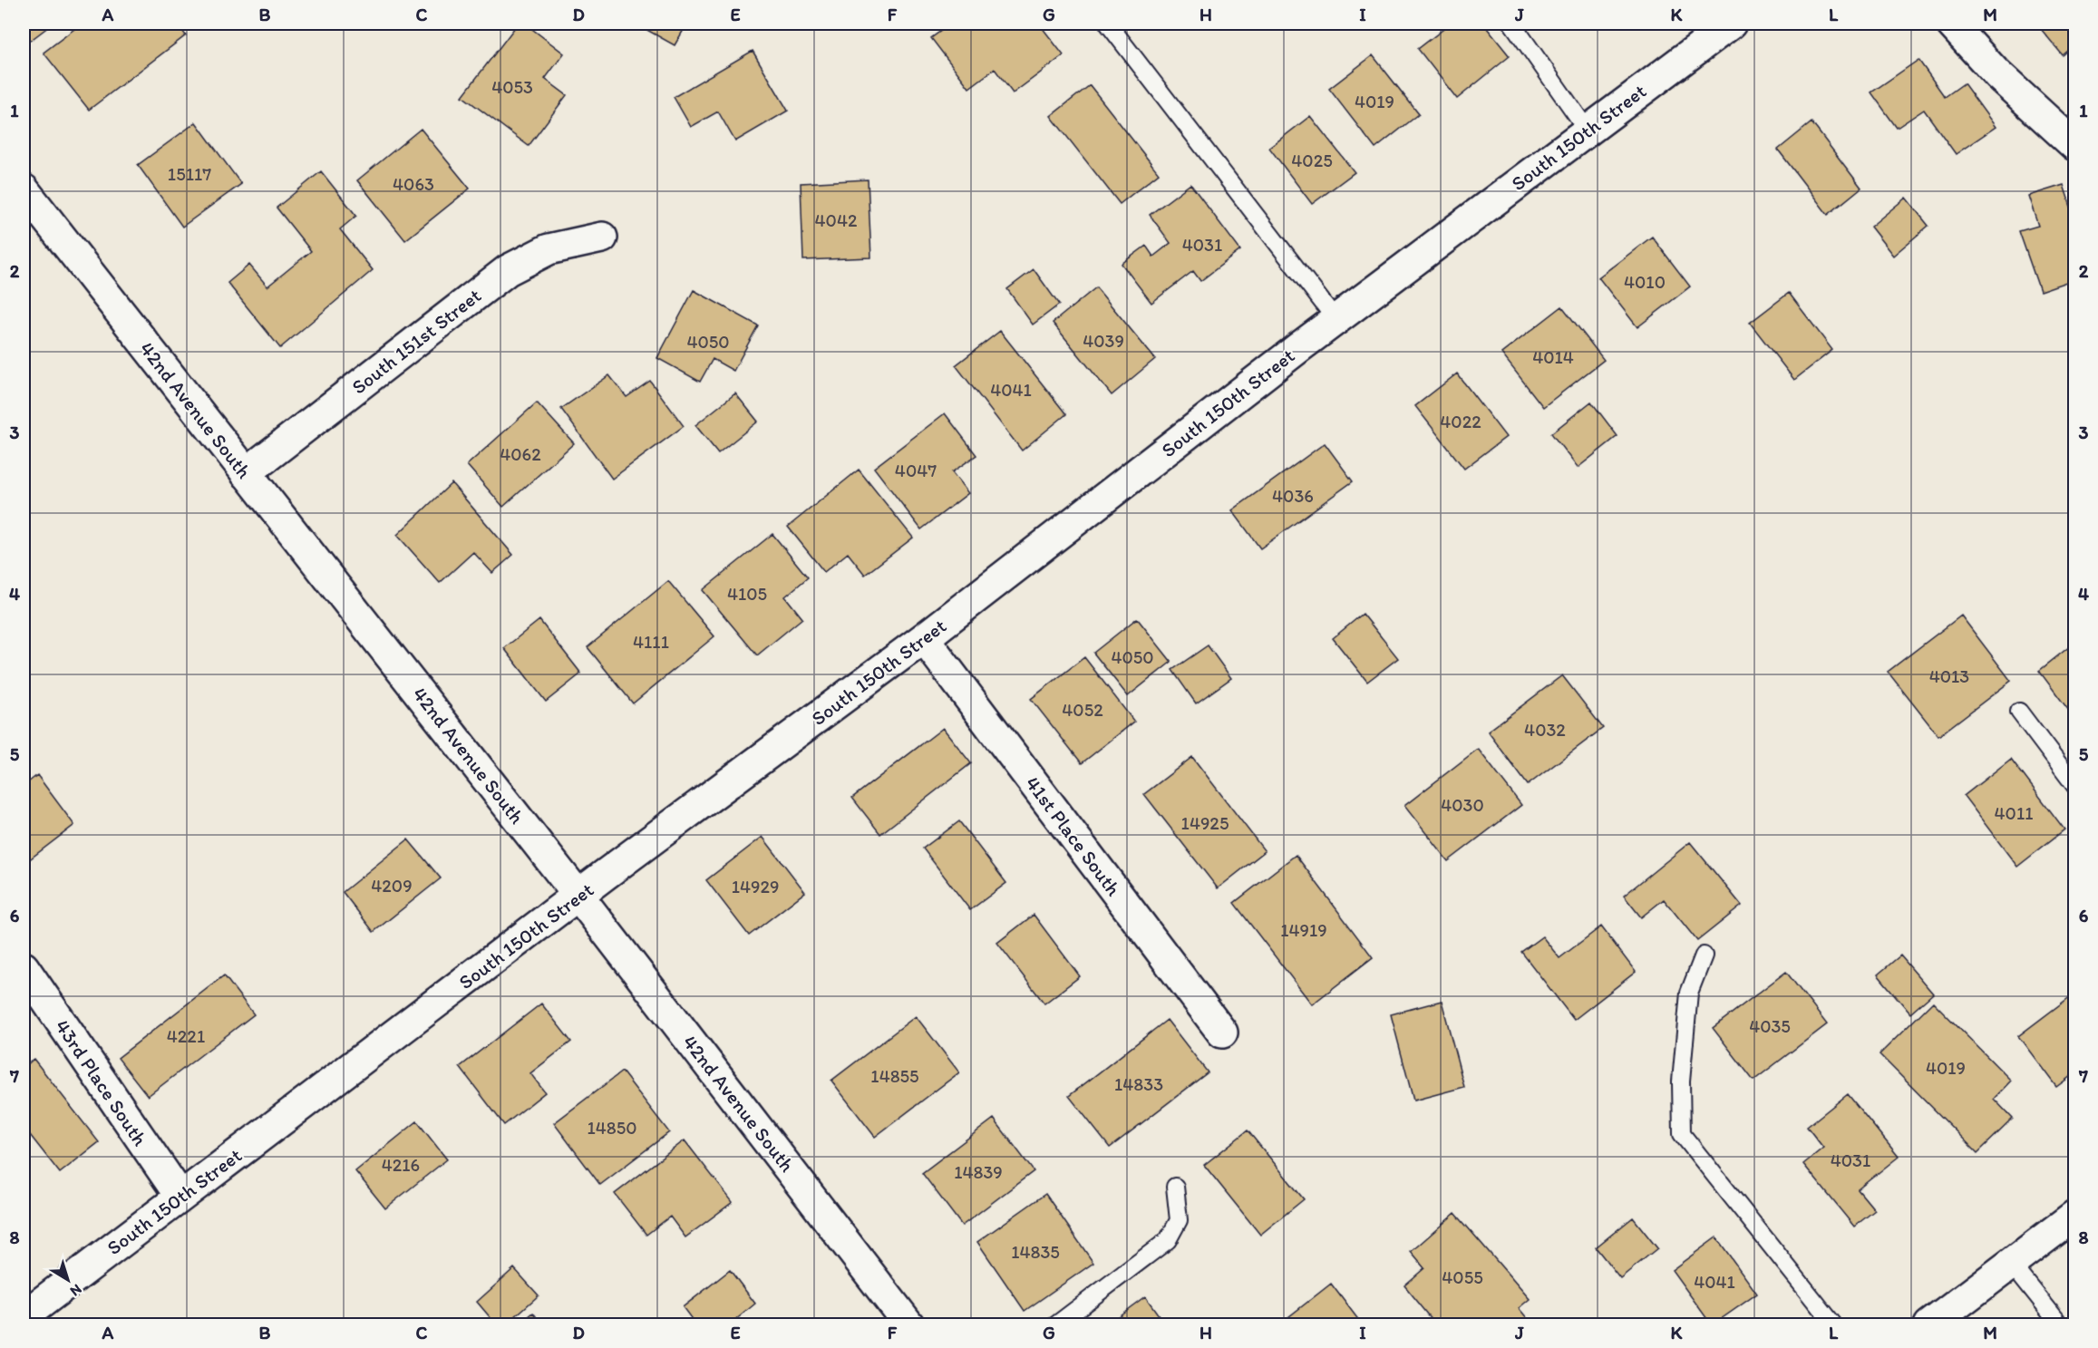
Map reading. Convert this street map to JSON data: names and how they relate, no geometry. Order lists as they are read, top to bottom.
{
  "streets": {
    "street": [
      "South 150th Street",
      "South 151st Street",
      "42nd Avenue South",
      "41st Place South",
      "43rd Place South"
    ]
  },
  "crossings": [
    ["South 150th Street", "42nd Avenue South"],
    ["South 150th Street", "41st Place South"],
    ["South 150th Street", "43rd Place South"],
    ["South 151st Street", "42nd Avenue South"]
  ],
  "house_numbers": [
    "4053",
    "4019",
    "4025",
    "15117",
    "4063",
    "4042",
    "4031",
    "4010",
    "4039",
    "4050",
    "4014",
    "4041",
    "4022",
    "4062",
    "4047",
    "4036",
    "4105",
    "4111",
    "4050",
    "4013",
    "4052",
    "4032",
    "4030",
    "4011",
    "14925",
    "4209",
    "14929",
    "14919",
    "4035",
    "4221",
    "4019",
    "14855",
    "14833",
    "14850",
    "4031",
    "4216",
    "14839",
    "14835",
    "4055",
    "4041"
  ],
  "north": "bottom right",
  "grid": {
    "columns": [
      "A",
      "B",
      "C",
      "D",
      "E",
      "F",
      "G",
      "H",
      "I",
      "J",
      "K",
      "L",
      "M"
    ],
    "rows": [
      "1",
      "2",
      "3",
      "4",
      "5",
      "6",
      "7",
      "8"
    ]
  }
}
